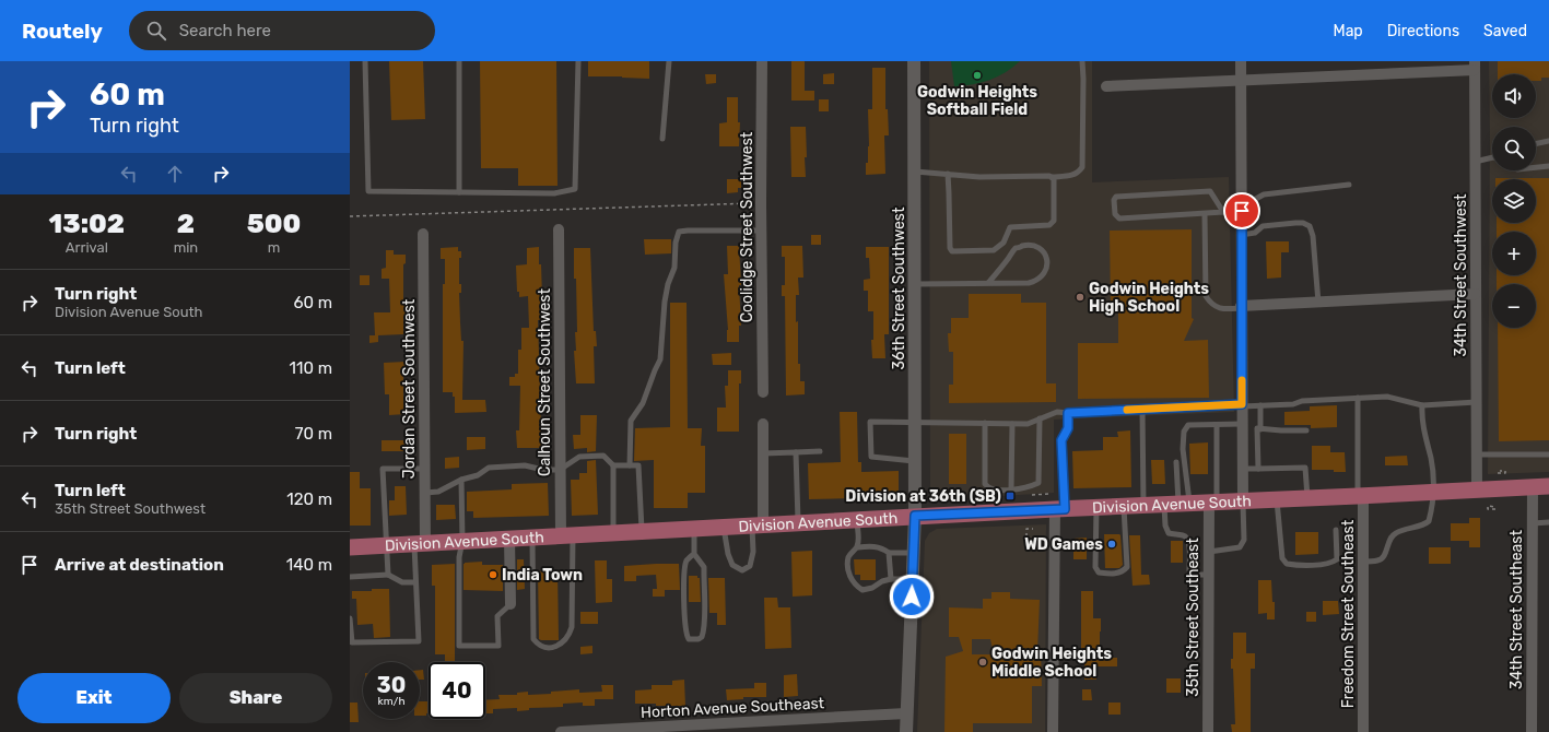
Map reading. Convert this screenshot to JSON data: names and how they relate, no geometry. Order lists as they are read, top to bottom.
{
  "streets": {
    "main road": ["Division Avenue South"],
    "street": [
      "Coolidge Street Southwest",
      "34th Street Southwest",
      "36th Street Southwest",
      "Calhoun Street Southwest",
      "Jordan Street Southwest",
      "34th Street Southeast",
      "Freedom Street Southeast",
      "35th Street Southeast",
      "Horton Avenue Southeast"
    ]
  },
  "crossings": [
    ["34th Street Southwest", "Division Avenue South"],
    ["36th Street Southwest", "Division Avenue South"],
    ["36th Street Southwest", "Horton Avenue Southeast"],
    ["Calhoun Street Southwest", "Division Avenue South"],
    ["Jordan Street Southwest", "Division Avenue South"],
    ["Division Avenue South", "34th Street Southeast"],
    ["Division Avenue South", "Freedom Street Southeast"],
    ["Division Avenue South", "35th Street Southeast"]
  ],
  "places": {
    "other": [
      "Godwin Heights Softball Field",
      "Godwin Heights High School",
      "WD Games",
      "India Town",
      "Godwin Heights Middle School"
    ],
    "transit": ["Division at 36th (SB)"]
  },
  "page": {
    "header": "Routely",
    "search": "Search here",
    "nav": ["Map", "Directions", "Saved"],
    "turn": ["60 m", "Turn right"],
    "map_buttons": ["+", "−"],
    "eta": [
      "13:02",
      "Arrival",
      "2",
      "min",
      "500",
      "m"
    ],
    "list": [
      {
        "name": "Turn right",
        "note": "Division Avenue South",
        "value": "60 m"
      },
      {
        "name": "Turn left",
        "value": "110 m"
      },
      {
        "name": "Turn right",
        "value": "70 m"
      },
      {
        "name": "Turn left",
        "note": "35th Street Southwest",
        "value": "120 m"
      },
      {
        "name": "Arrive at destination",
        "value": "140 m"
      }
    ],
    "speed": "30 km/h",
    "limit": "40",
    "buttons": ["Exit", "Share"]
  }
}
